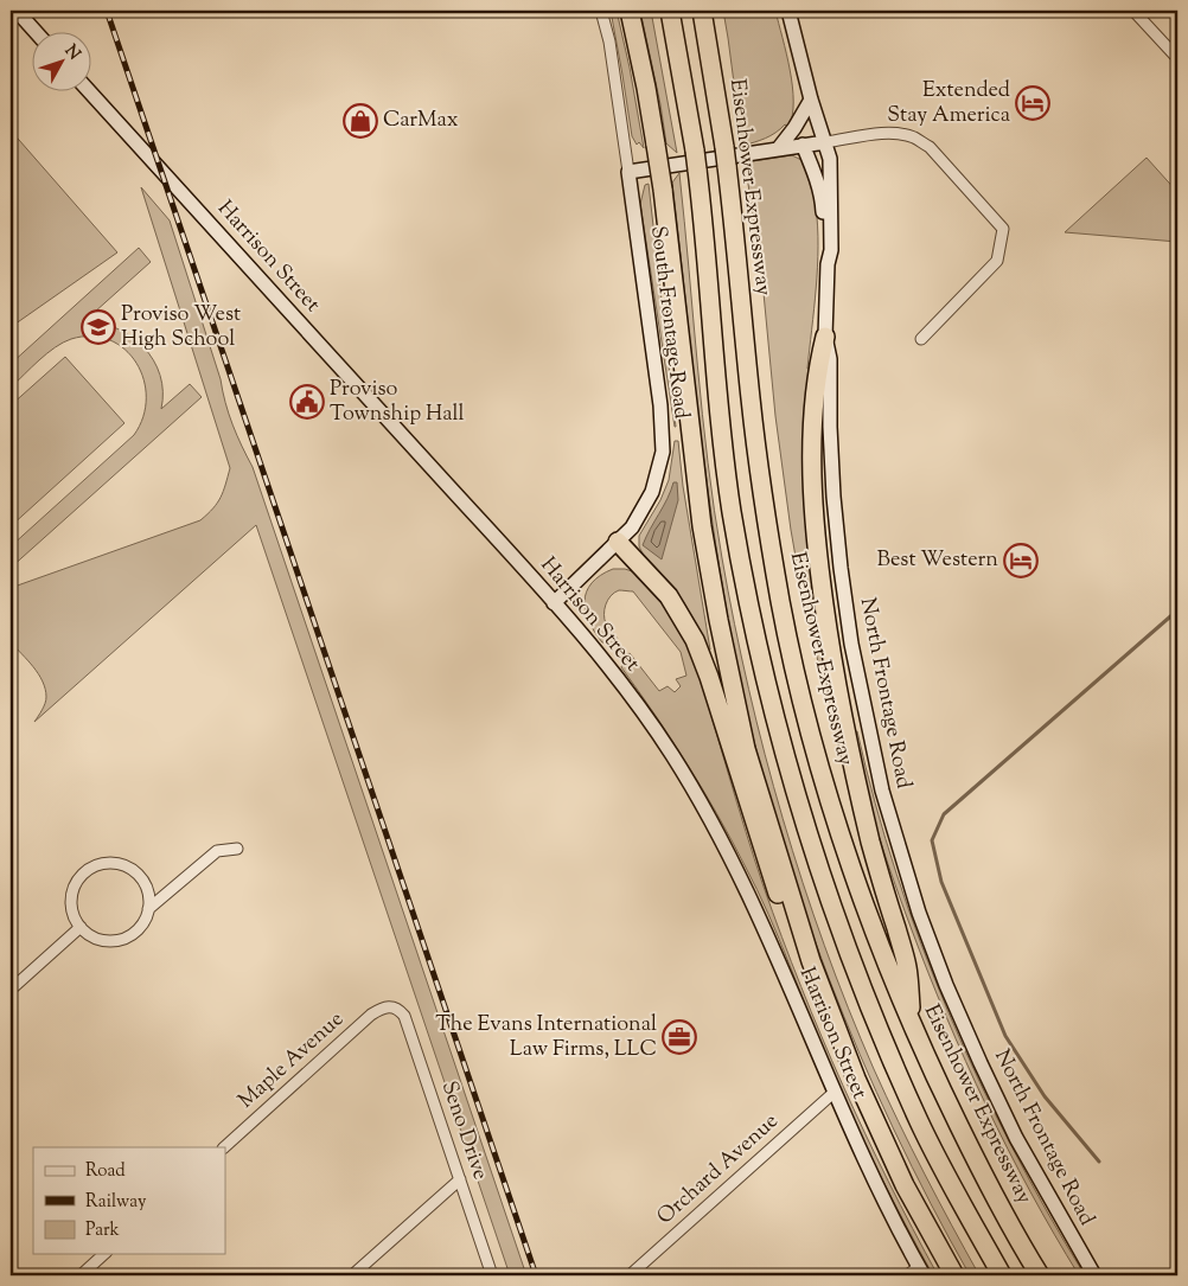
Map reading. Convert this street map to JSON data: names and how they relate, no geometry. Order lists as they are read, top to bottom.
{
  "streets": {
    "highway": ["Eisenhower Expressway"],
    "main road": ["Harrison Street", "South Frontage Road", "North Frontage Road"],
    "street": ["Maple Avenue", "Seno Drive", "Orchard Avenue"]
  },
  "crossings": [
    ["Harrison Street", "South Frontage Road"],
    ["Harrison Street", "Orchard Avenue"],
    ["Maple Avenue", "Seno Drive"]
  ],
  "places": {
    "hotel": ["Extended Stay America", "Best Western"],
    "shop": ["CarMax"],
    "school or university": ["Proviso West High School"],
    "public building": ["Proviso Township Hall"],
    "office": ["The Evans International Law Firms, LLC"]
  },
  "legend": ["Road", "Railway", "Park"],
  "north": "top right"
}
